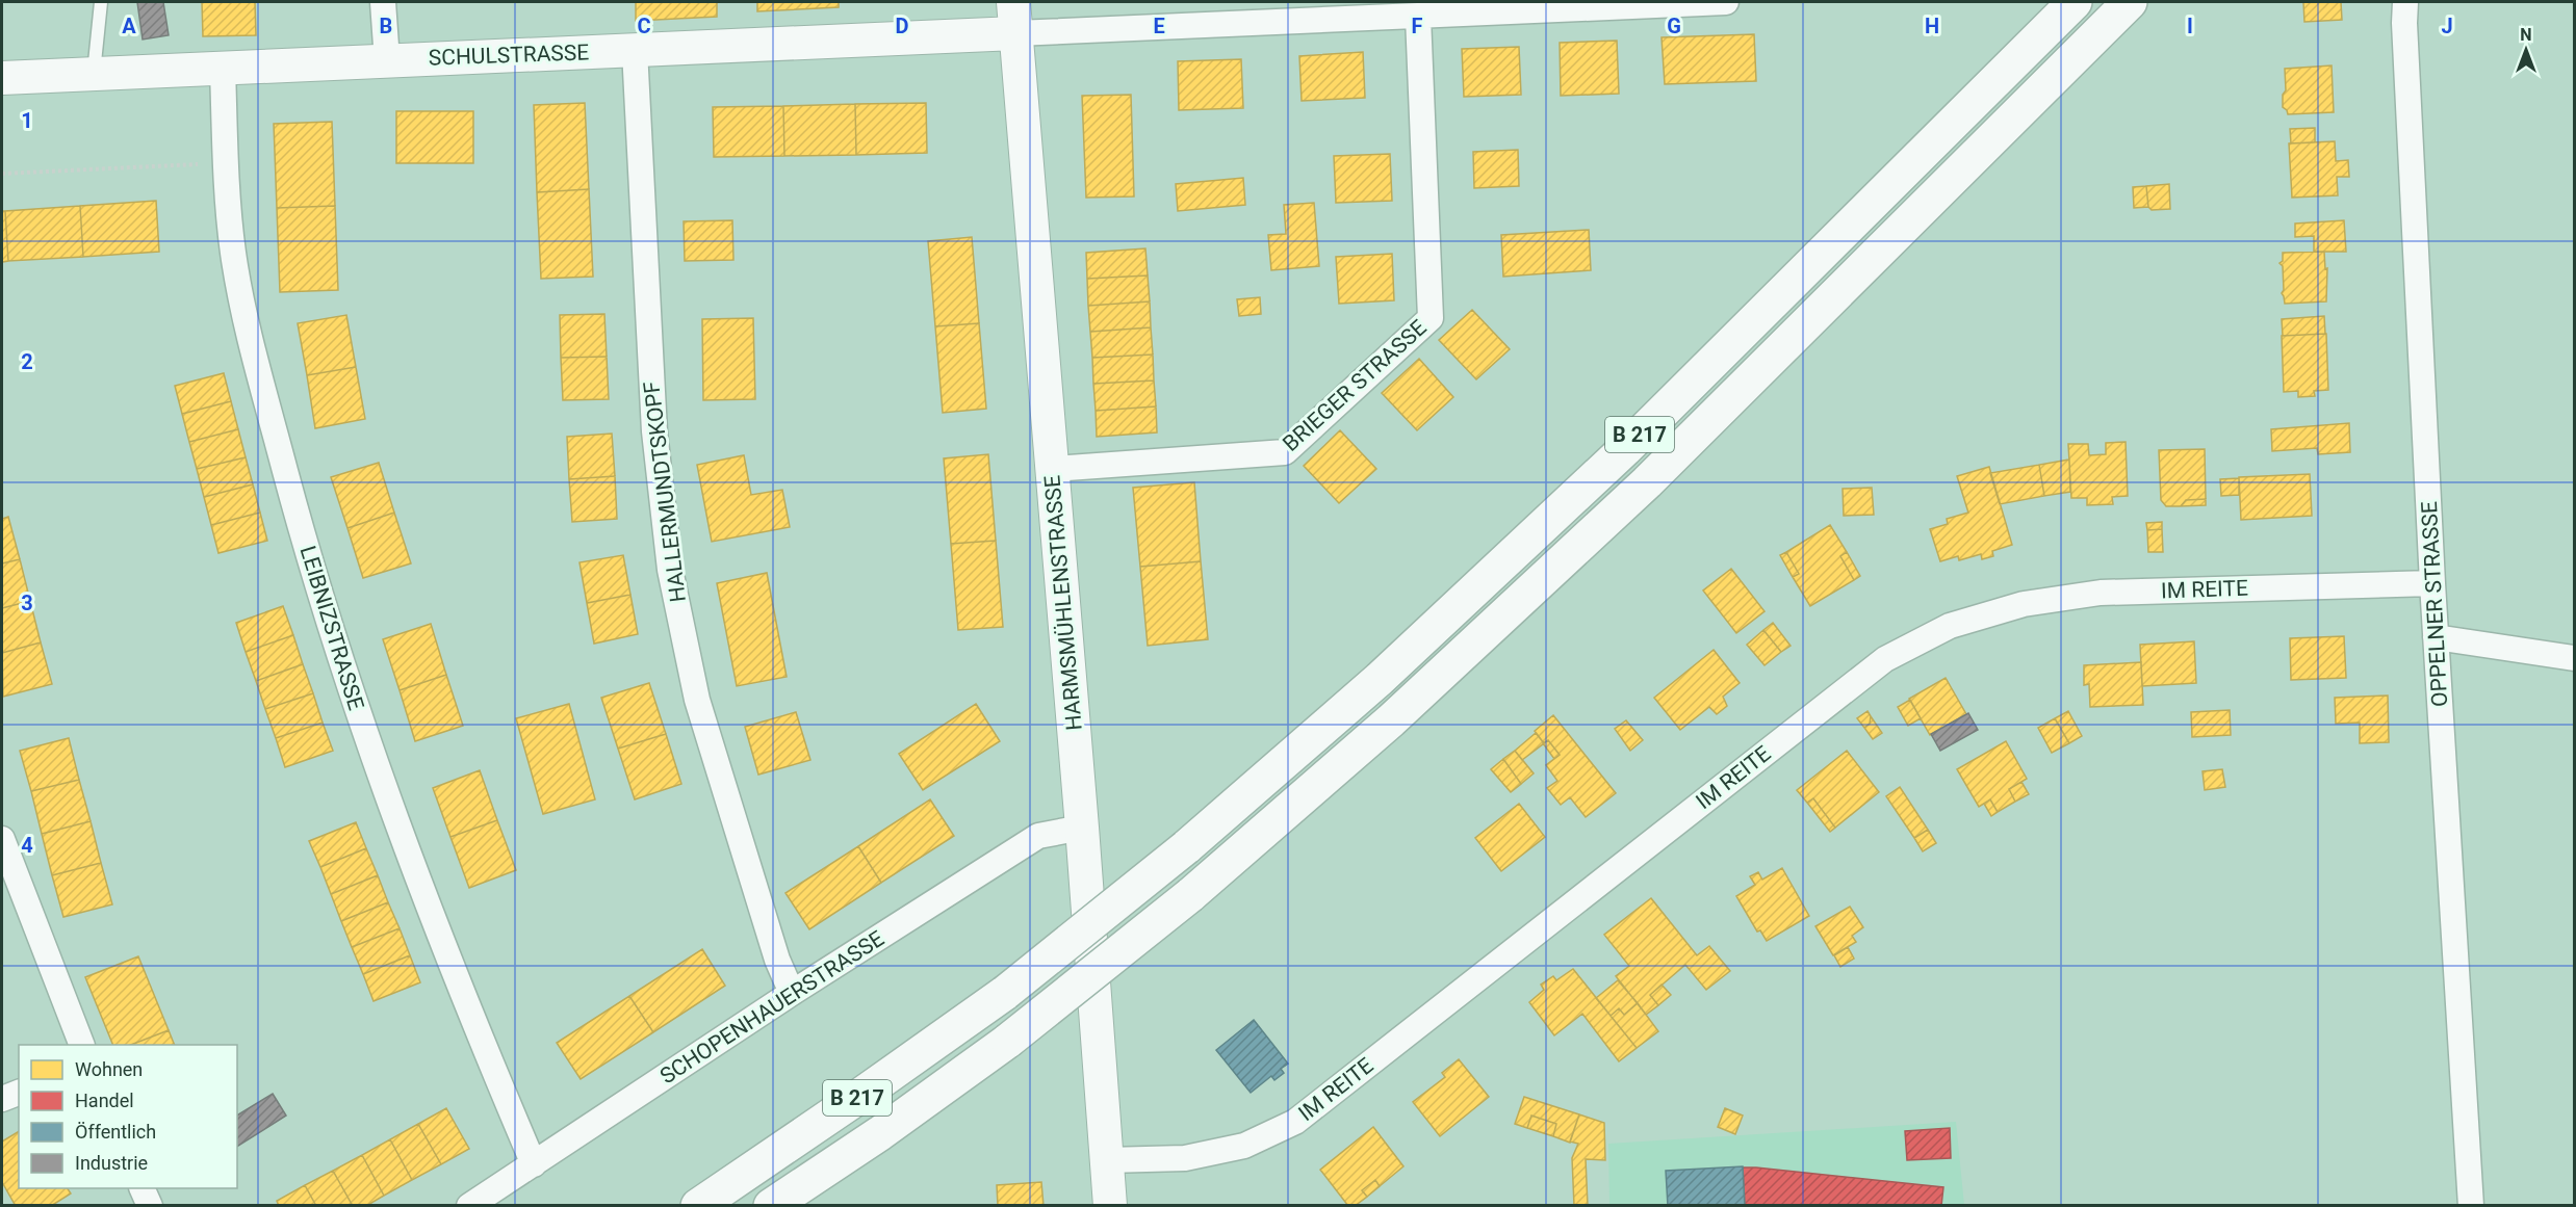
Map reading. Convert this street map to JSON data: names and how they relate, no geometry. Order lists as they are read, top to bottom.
{
  "streets": {
    "highway": ["B 217"],
    "street": [
      "SCHULSTRASSE",
      "BRIEGER STRASSE",
      "HALLERMUNDTSKOPF",
      "IM REITE",
      "HARMSMÜHLENSTRASSE",
      "OPPELNER STRASSE",
      "LEIBNIZSTRASSE",
      "SCHOPENHAUERSTRASSE"
    ]
  },
  "crossings": [
    ["SCHULSTRASSE", "HALLERMUNDTSKOPF"],
    ["SCHULSTRASSE", "HARMSMÜHLENSTRASSE"],
    ["SCHULSTRASSE", "LEIBNIZSTRASSE"],
    ["BRIEGER STRASSE", "HARMSMÜHLENSTRASSE"],
    ["HALLERMUNDTSKOPF", "SCHOPENHAUERSTRASSE"],
    ["IM REITE", "HARMSMÜHLENSTRASSE"],
    ["IM REITE", "OPPELNER STRASSE"],
    ["HARMSMÜHLENSTRASSE", "SCHOPENHAUERSTRASSE"],
    ["LEIBNIZSTRASSE", "SCHOPENHAUERSTRASSE"]
  ],
  "legend": [
    "Wohnen",
    "Handel",
    "Öffentlich",
    "Industrie"
  ],
  "north": "top",
  "grid": {
    "columns": [
      "A",
      "B",
      "C",
      "D",
      "E",
      "F",
      "G",
      "H",
      "I",
      "J"
    ],
    "rows": [
      "1",
      "2",
      "3",
      "4"
    ]
  }
}
